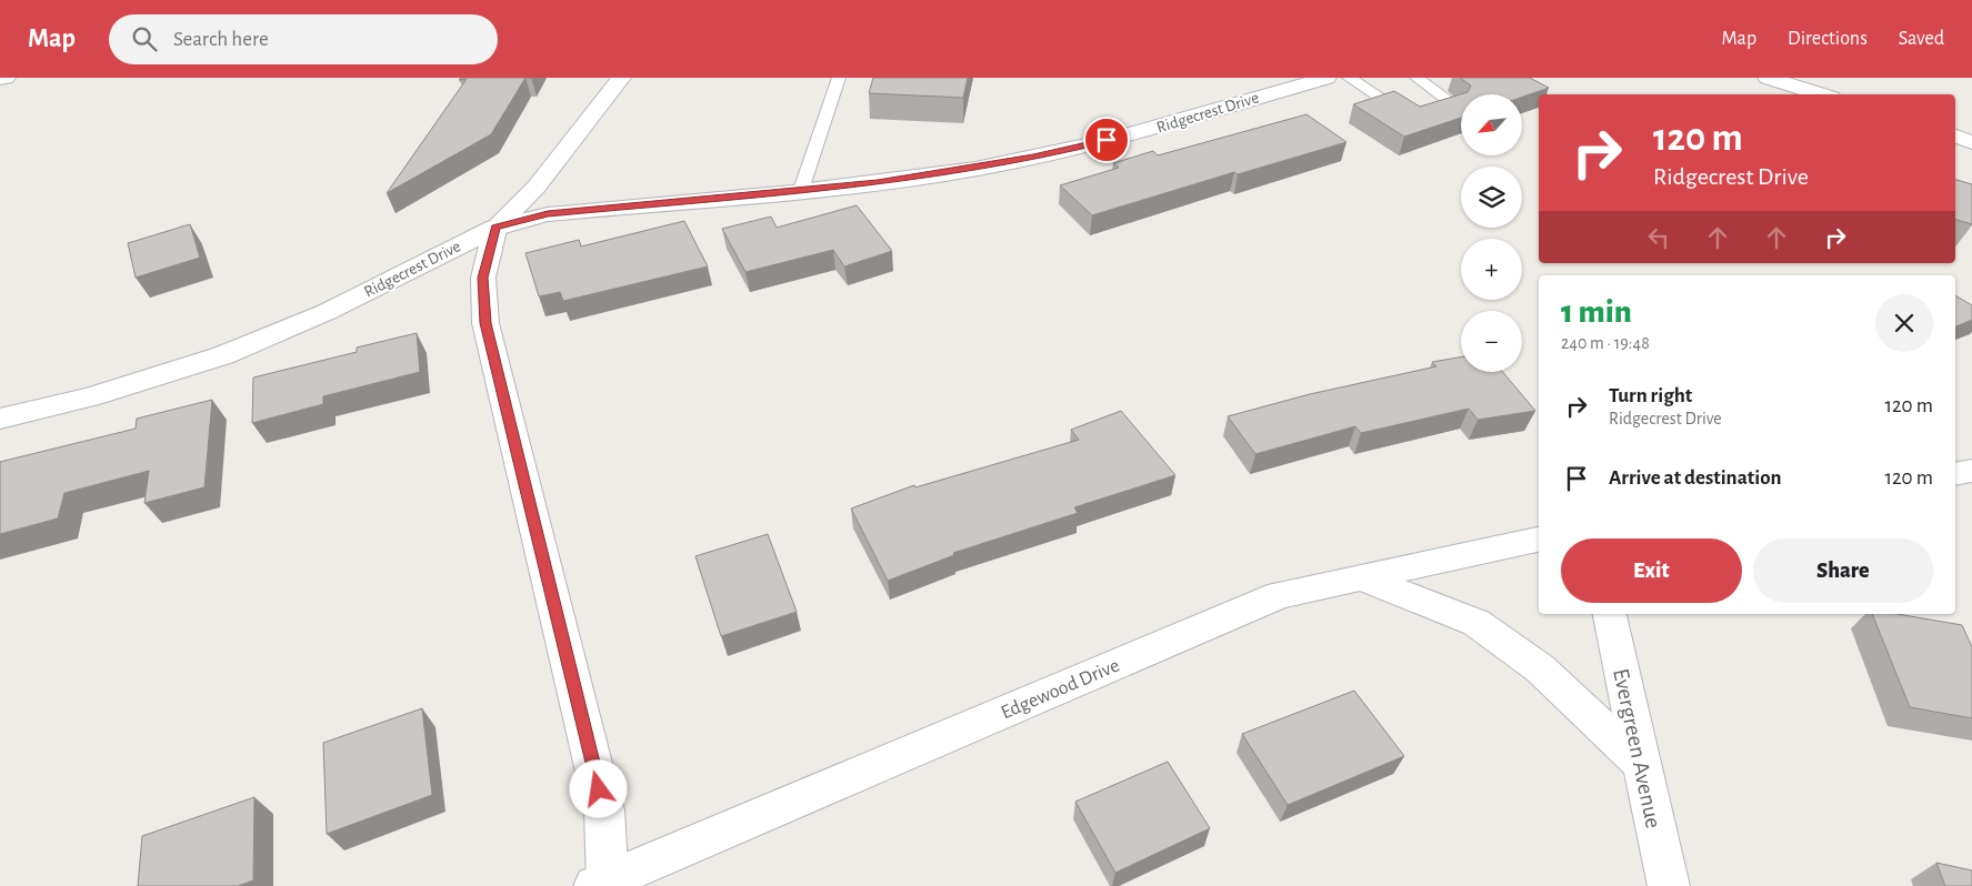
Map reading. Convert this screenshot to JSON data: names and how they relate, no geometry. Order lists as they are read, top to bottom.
{
  "streets": {
    "street": ["Ridgecrest Drive", "Edgewood Drive", "Evergreen Avenue"]
  },
  "north": "bottom left",
  "page": {
    "header": "Map",
    "search": "Search here",
    "nav": ["Map", "Directions", "Saved"],
    "map_buttons": ["+", "−"],
    "turn": ["120 m", "Ridgecrest Drive"],
    "heading": ["1 min", "240 m · 19:48"],
    "list": [
      {
        "name": "Turn right",
        "note": "Ridgecrest Drive",
        "value": "120 m"
      },
      {
        "name": "Arrive at destination",
        "value": "120 m"
      }
    ],
    "buttons": ["Exit", "Share"]
  }
}
